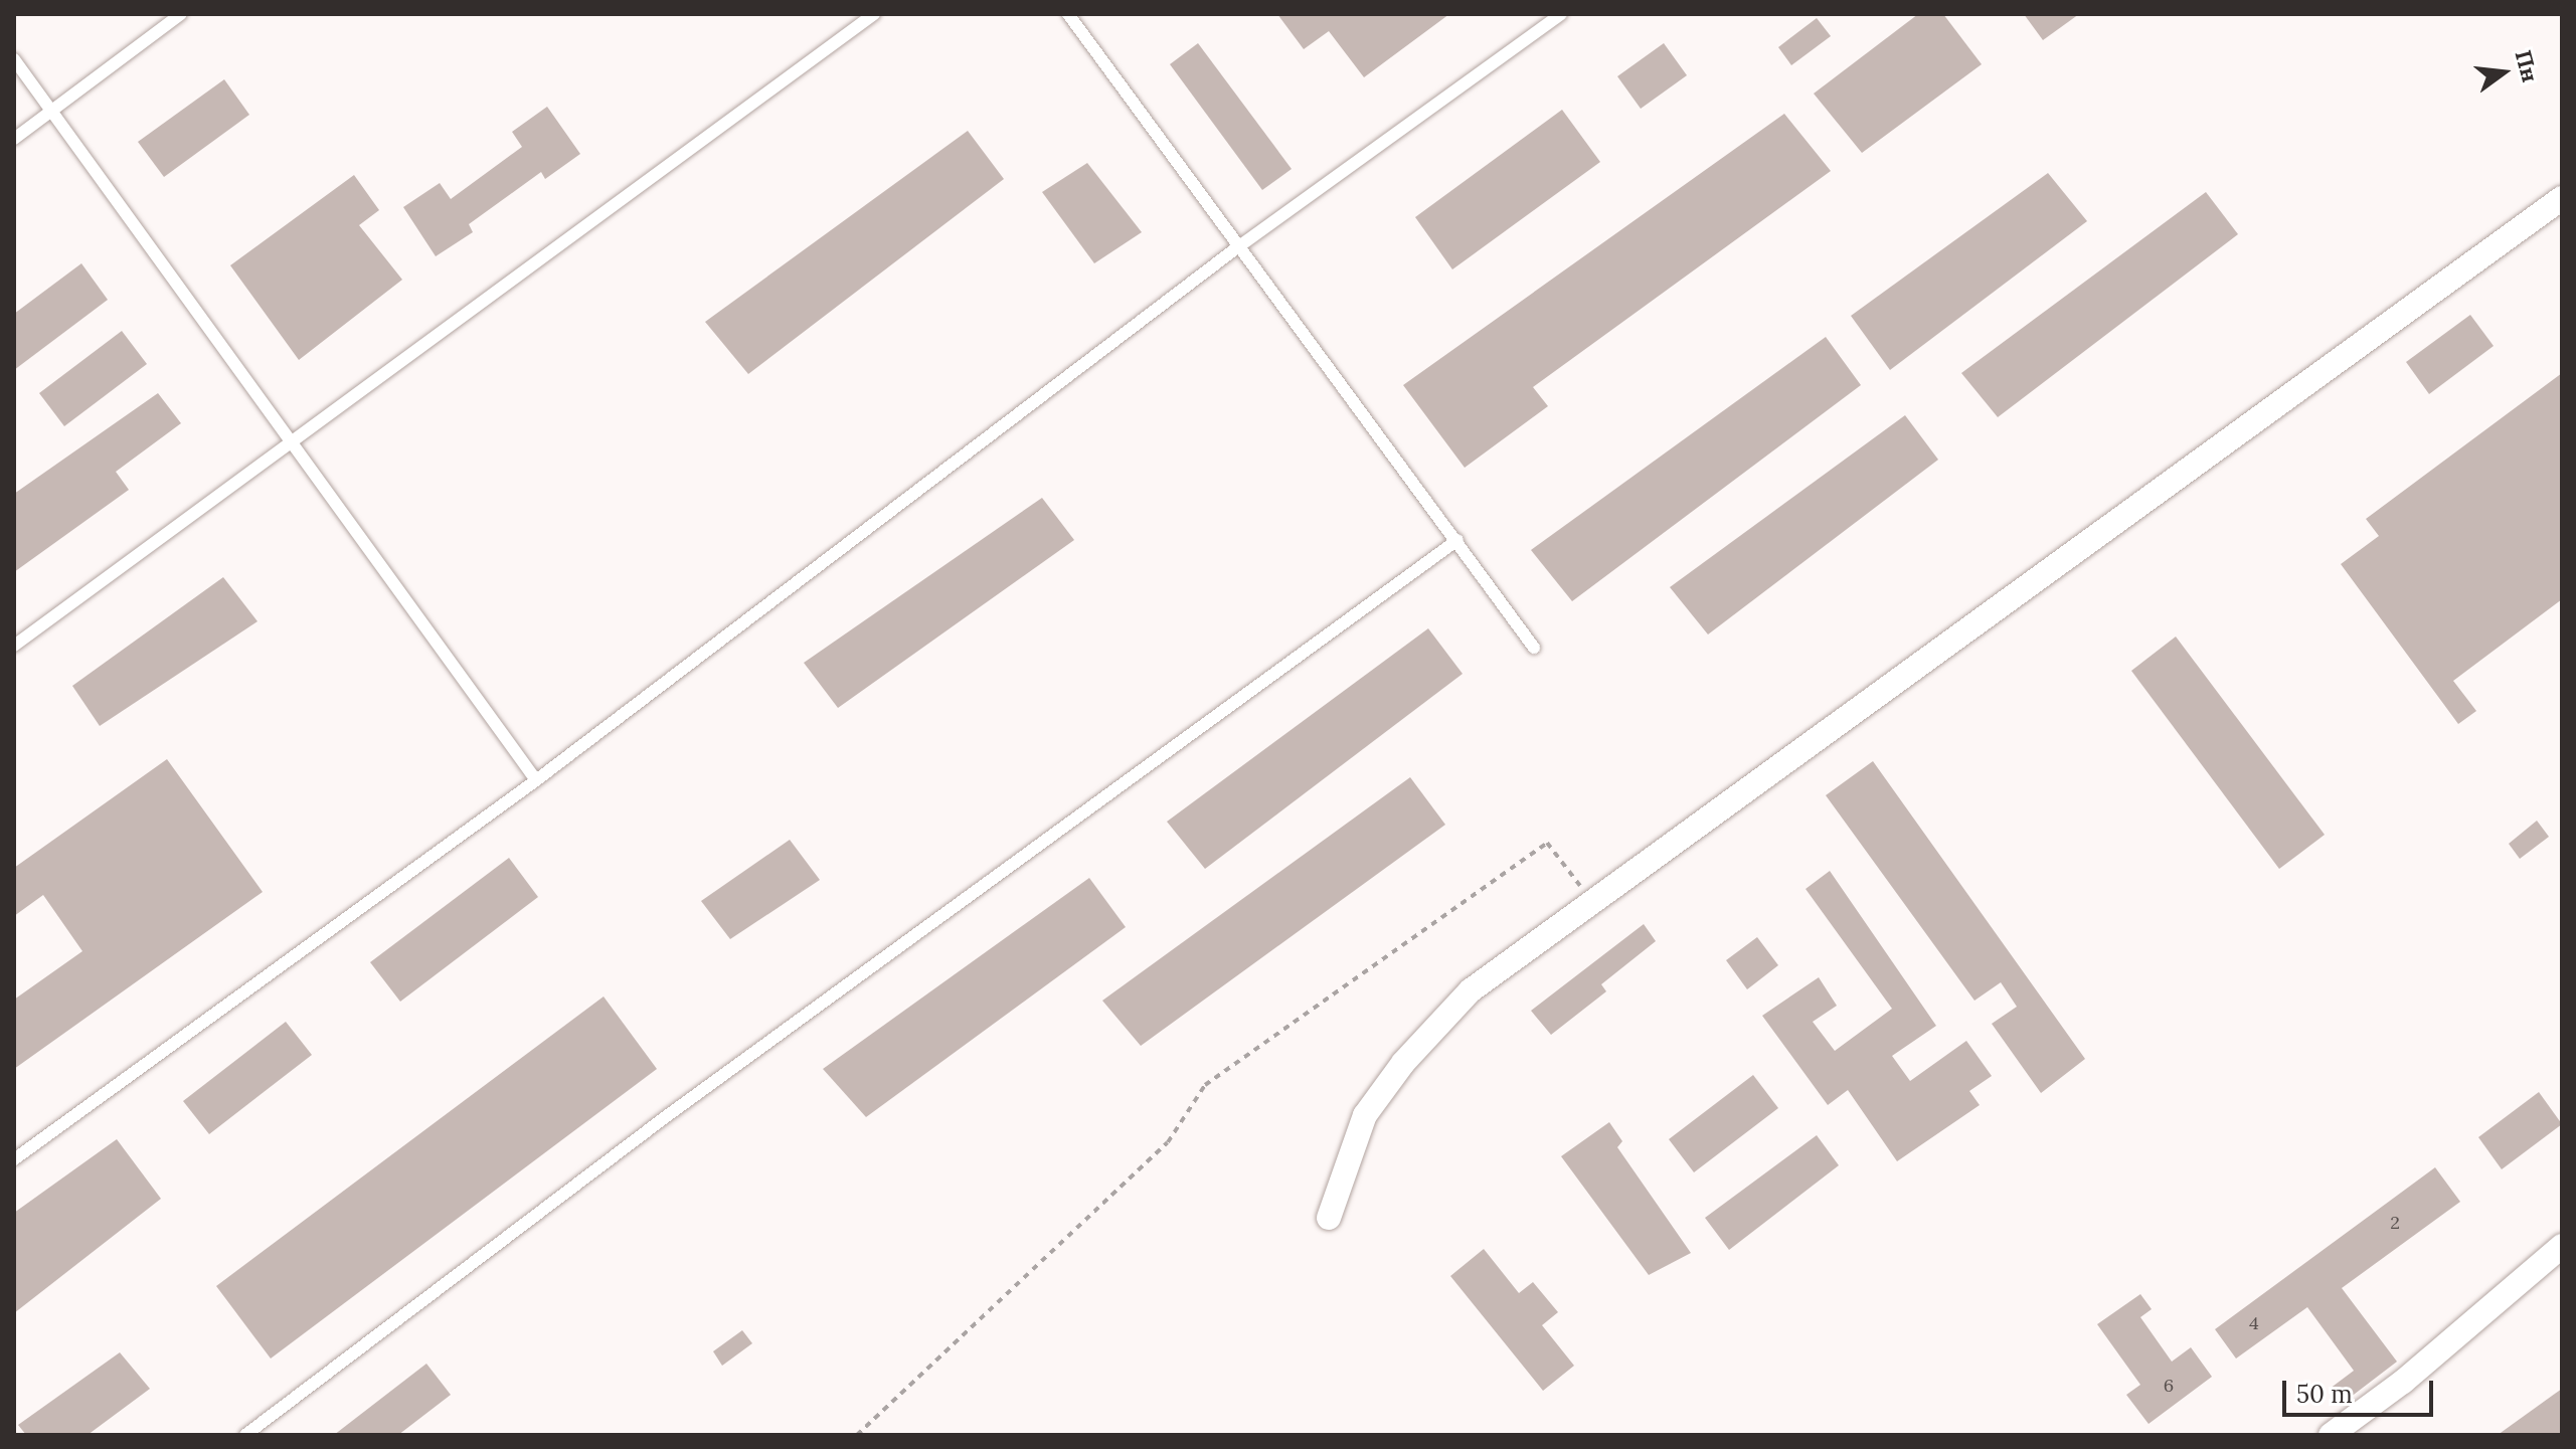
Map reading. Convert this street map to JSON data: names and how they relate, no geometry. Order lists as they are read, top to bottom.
{
  "house_numbers": ["2", "4", "6"],
  "scale_bar": "50 m",
  "north": "right"
}
